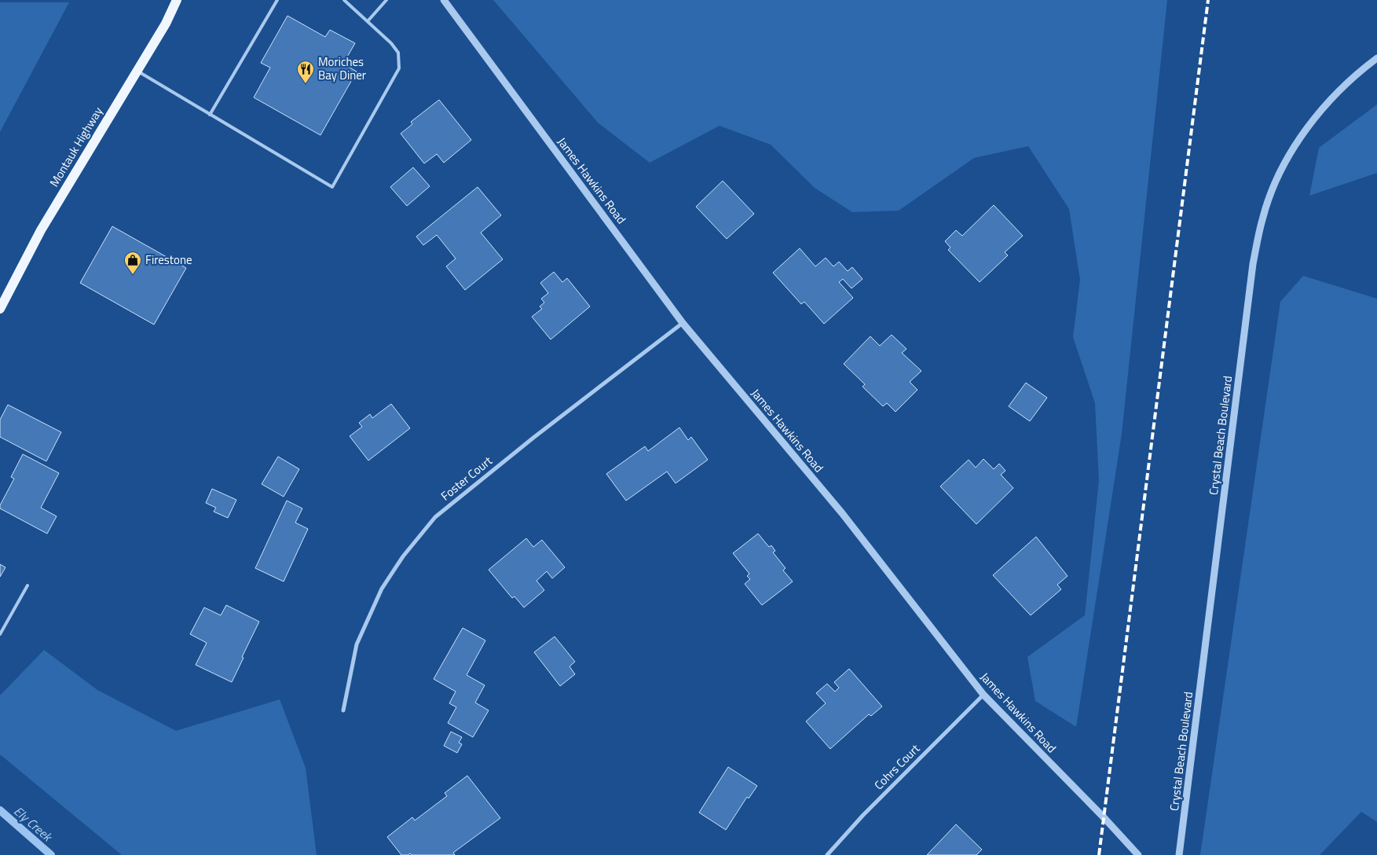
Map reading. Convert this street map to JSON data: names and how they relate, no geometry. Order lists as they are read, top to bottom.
{
  "streets": {
    "main road": ["Montauk Highway"],
    "street": [
      "James Hawkins Road",
      "Crystal Beach Boulevard",
      "Foster Court",
      "Cohrs Court"
    ]
  },
  "crossings": [
    ["James Hawkins Road", "Foster Court"],
    ["James Hawkins Road", "Cohrs Court"]
  ],
  "water": ["Ely Creek"],
  "places": {
    "restaurant": ["Moriches Bay Diner"],
    "shop": ["Firestone"]
  }
}
